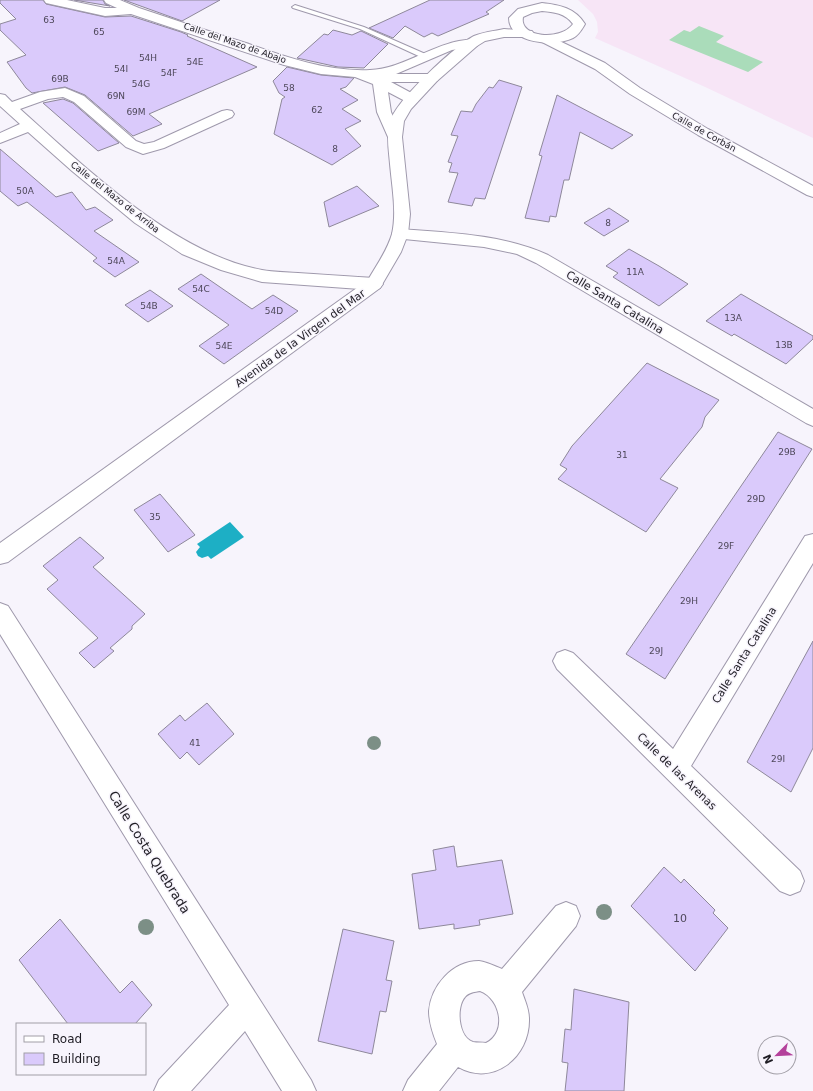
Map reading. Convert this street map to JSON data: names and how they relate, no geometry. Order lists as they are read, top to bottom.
{
  "streets": {
    "street": [
      "Calle del Mazo de Abajo",
      "Calle de Corbán",
      "Calle del Mazo de Arriba",
      "Calle Santa Catalina",
      "Avenida de la Virgen del Mar",
      "Calle de las Arenas",
      "Calle Costa Quebrada"
    ]
  },
  "crossings": [
    ["Calle del Mazo de Abajo", "Avenida de la Virgen del Mar"],
    ["Calle de Corbán", "Avenida de la Virgen del Mar"],
    ["Calle del Mazo de Arriba", "Avenida de la Virgen del Mar"],
    ["Calle Santa Catalina", "Avenida de la Virgen del Mar"],
    ["Calle Santa Catalina", "Calle de las Arenas"]
  ],
  "house_numbers": [
    "63",
    "65",
    "54H",
    "54E",
    "54I",
    "54F",
    "69B",
    "54G",
    "58",
    "69N",
    "62",
    "69M",
    "8",
    "50A",
    "8",
    "54A",
    "11A",
    "54C",
    "54B",
    "54D",
    "13A",
    "13B",
    "54E",
    "29B",
    "31",
    "29D",
    "35",
    "29F",
    "29H",
    "29J",
    "41",
    "29I",
    "10"
  ],
  "legend": ["Road", "Building"],
  "north": "bottom left"
}
